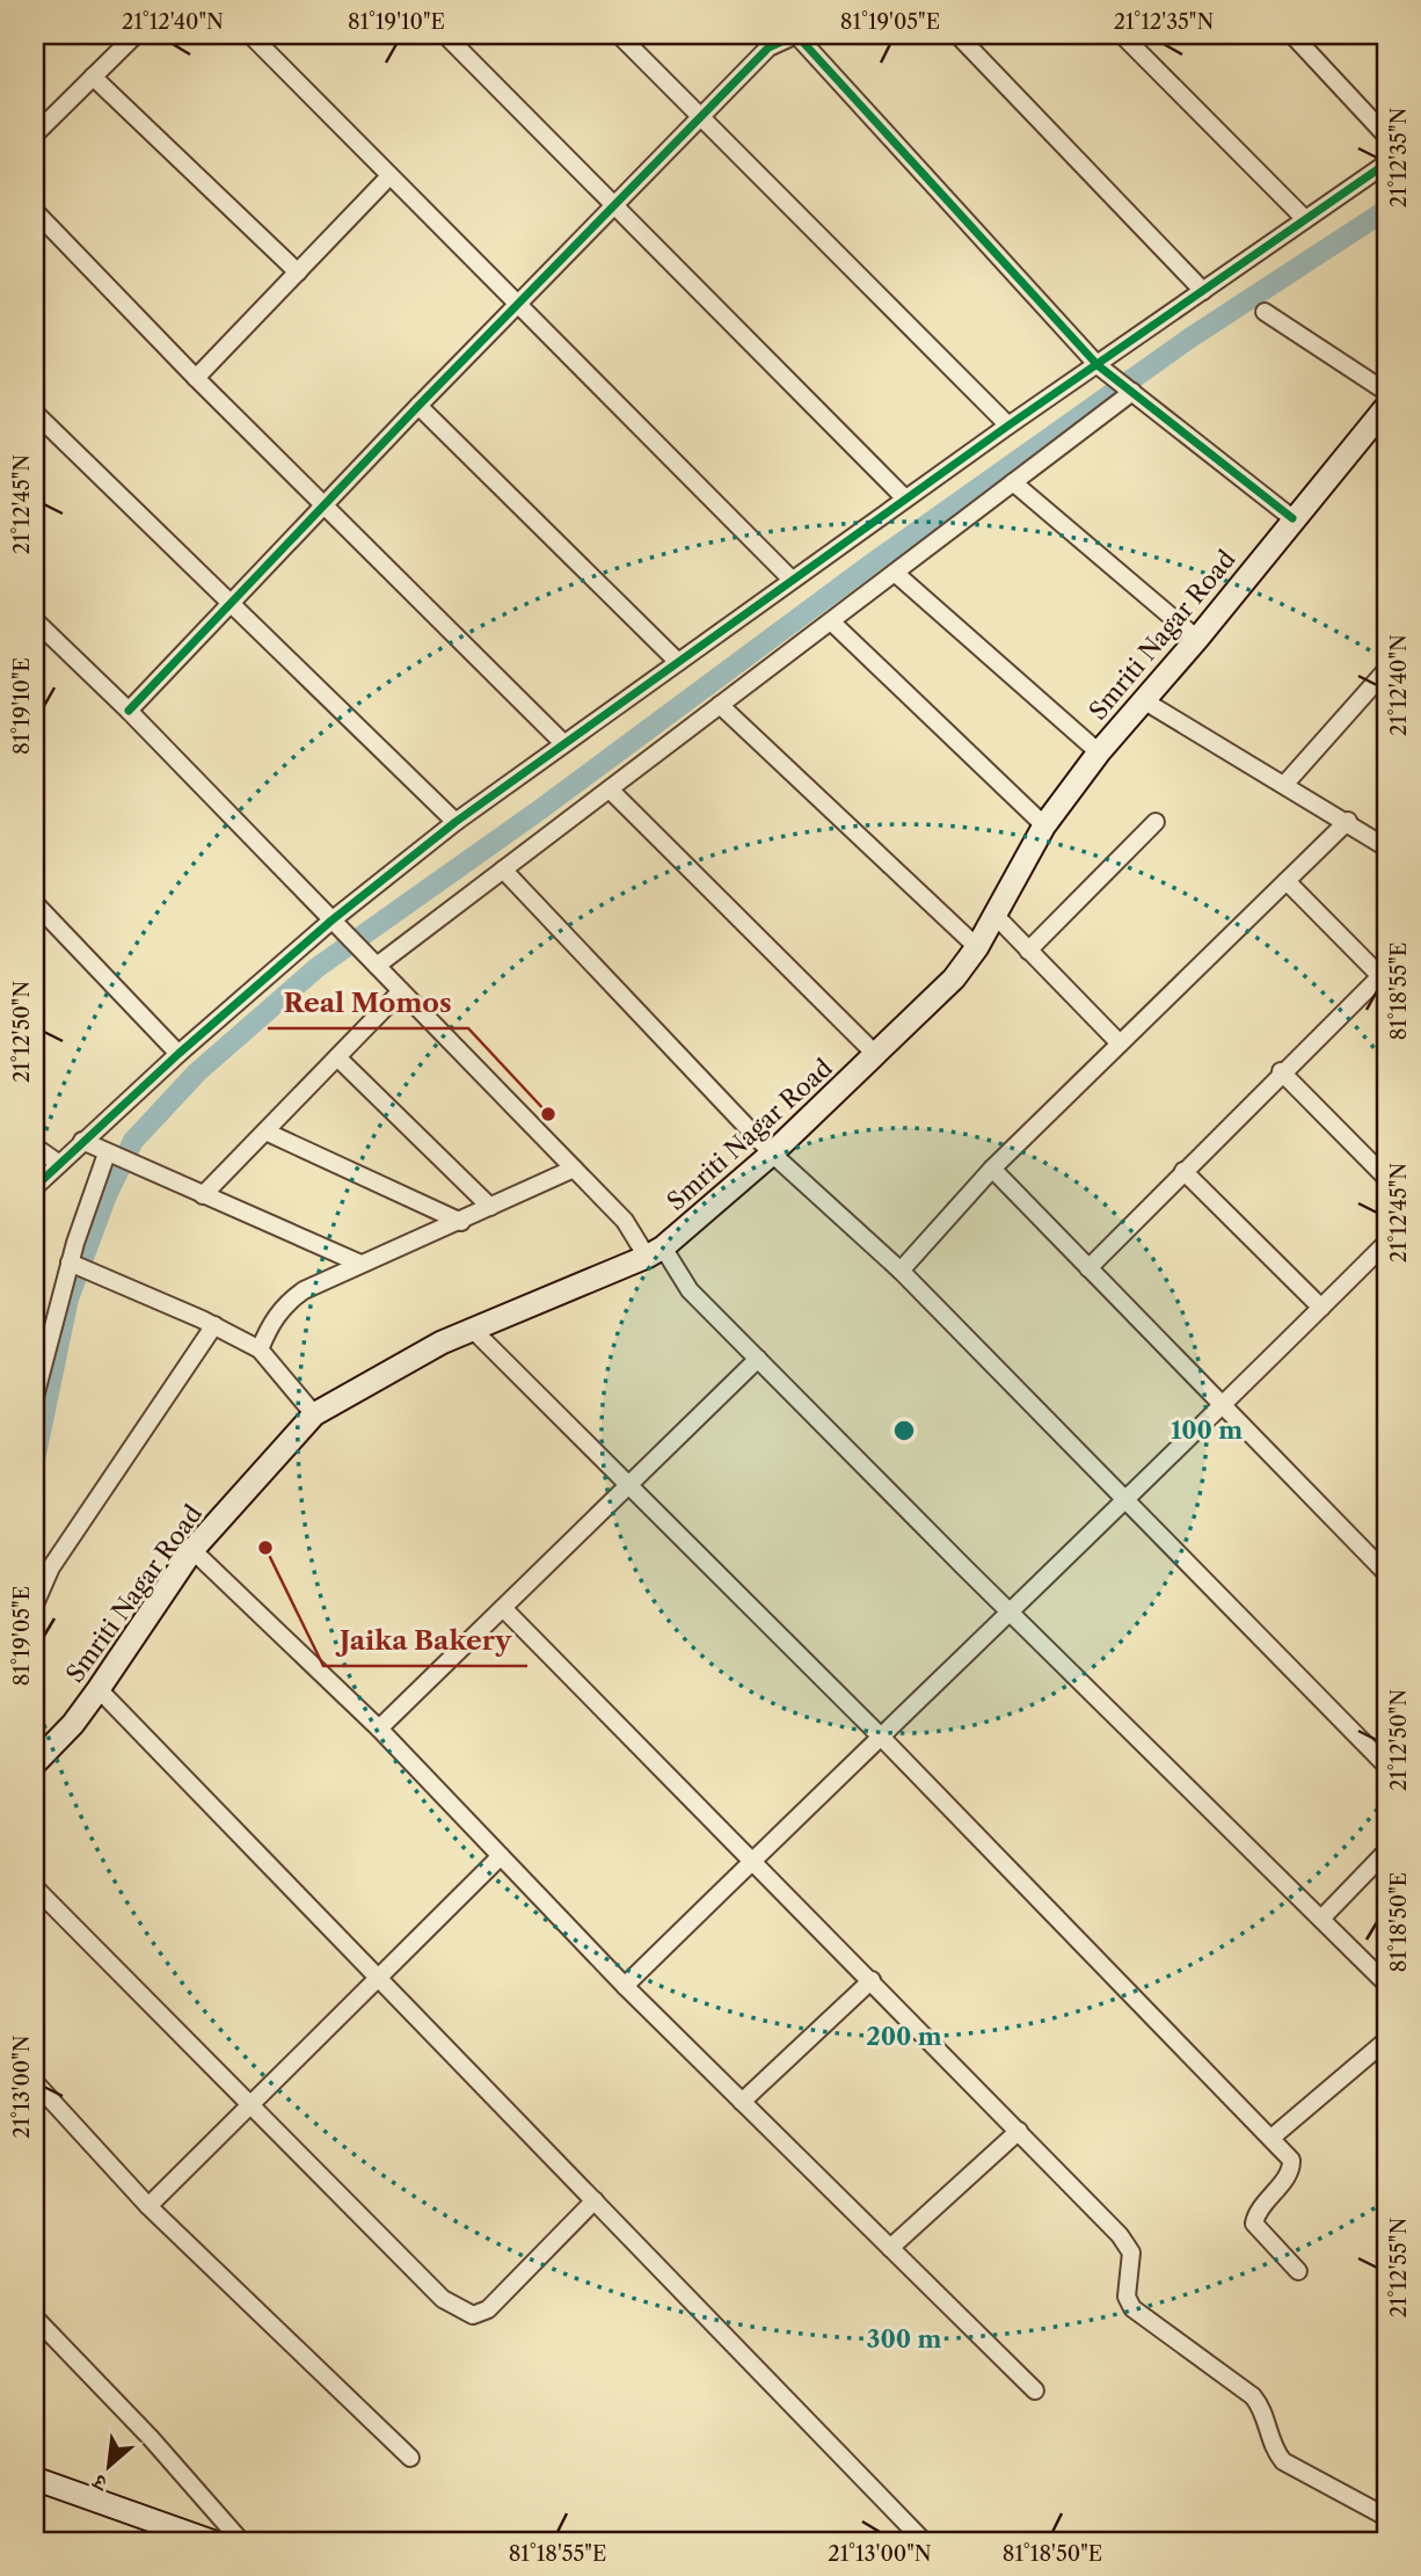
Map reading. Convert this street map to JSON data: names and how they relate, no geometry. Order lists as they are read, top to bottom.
{
  "streets": {
    "main road": ["Smriti Nagar Road"]
  },
  "places": ["Real Momos", "Jaika Bakery"],
  "north": "bottom left",
  "coordinates": [
    "21°12'40\"N",
    "81°19'10\"E",
    "81°19'05\"E",
    "21°12'35\"N",
    "21°12'45\"N",
    "81°18'55\"E",
    "21°12'50\"N",
    "81°18'50\"E",
    "21°13'00\"N",
    "21°12'55\"N"
  ],
  "rings": ["100 m", "200 m", "300 m"]
}
